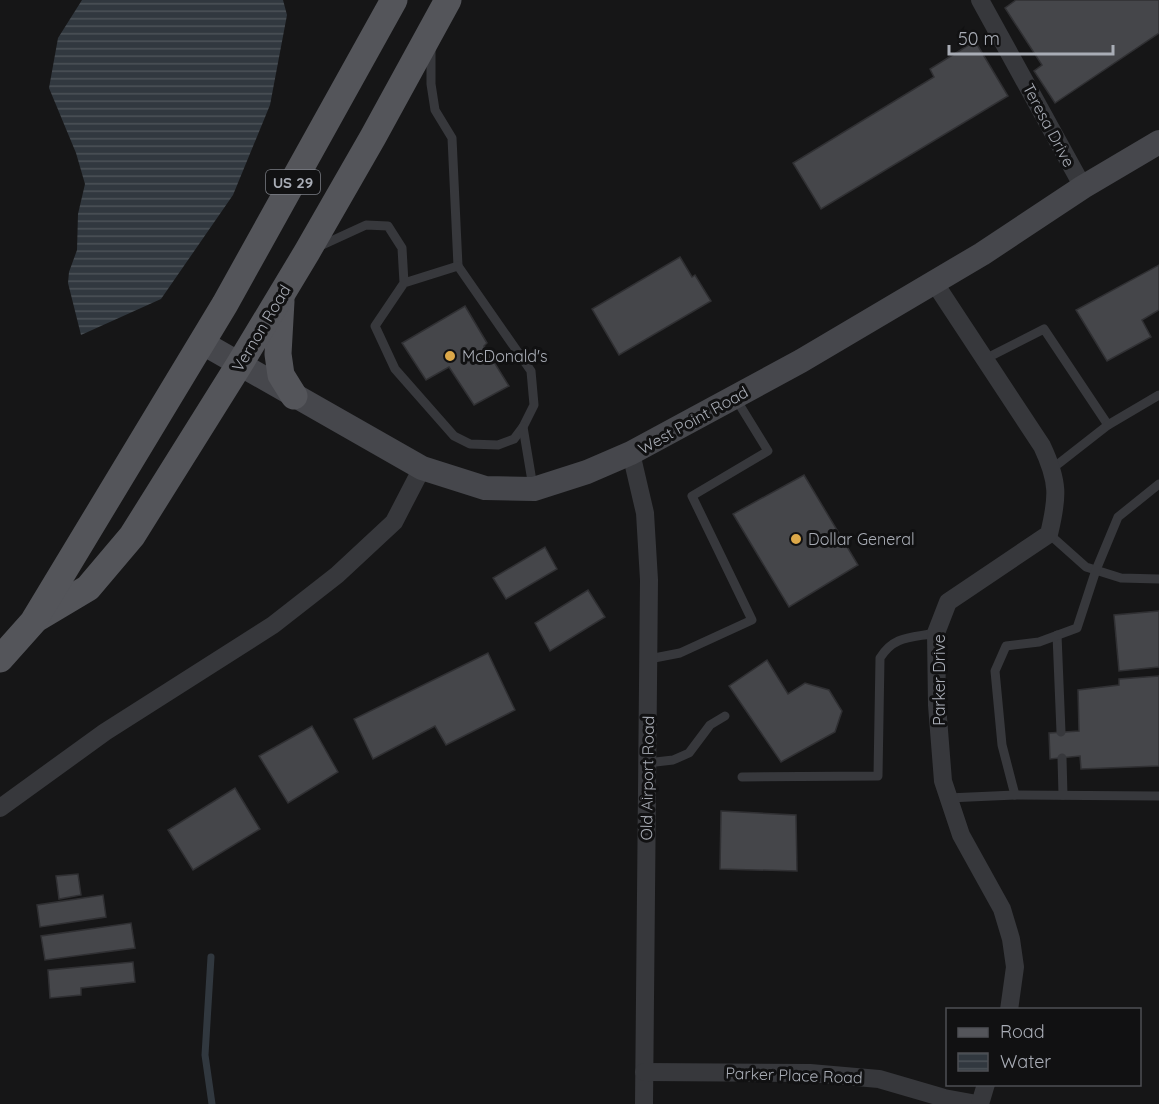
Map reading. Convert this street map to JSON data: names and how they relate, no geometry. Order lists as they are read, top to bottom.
{
  "streets": {
    "main road": ["US 29", "Vernon Road"],
    "street": [
      "Teresa Drive",
      "West Point Road",
      "Parker Drive",
      "Old Airport Road",
      "Parker Place Road"
    ]
  },
  "crossings": [
    ["Teresa Drive", "West Point Road"],
    ["Vernon Road", "West Point Road"],
    ["West Point Road", "Old Airport Road"],
    ["Old Airport Road", "Parker Place Road"]
  ],
  "places": ["McDonald's", "Dollar General"],
  "legend": ["Road", "Water"],
  "scale_bar": "50 m"
}
